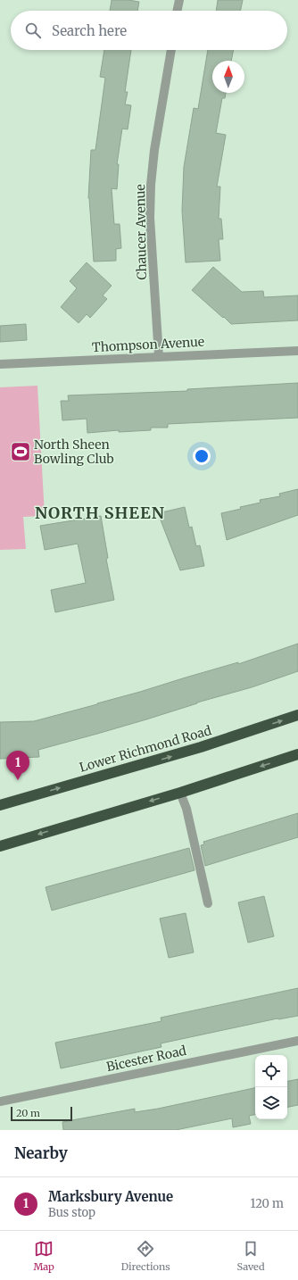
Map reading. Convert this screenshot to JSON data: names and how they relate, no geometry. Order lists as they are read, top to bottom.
{
  "streets": {
    "highway": ["Lower Richmond Road"],
    "street": ["Chaucer Avenue", "Thompson Avenue", "Bicester Road"]
  },
  "crossings": [
    ["Chaucer Avenue", "Thompson Avenue"]
  ],
  "districts": ["NORTH SHEEN"],
  "places": {
    "sports": ["North Sheen Bowling Club"]
  },
  "scale_bar": "20 m",
  "north": "top",
  "page": {
    "search": "Search here",
    "pins": "1",
    "scale": "20 m",
    "heading": "Nearby",
    "list": [
      {
        "mark": "1",
        "name": "Marksbury Avenue",
        "note": "Bus stop",
        "value": "120 m"
      }
    ],
    "nav": ["Map", "Directions", "Saved"]
  }
}
